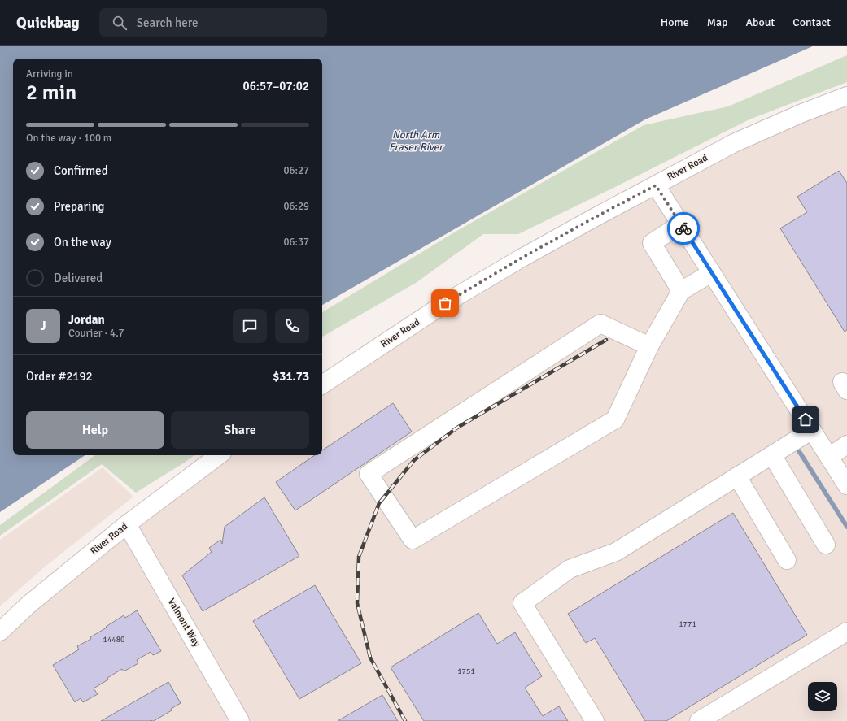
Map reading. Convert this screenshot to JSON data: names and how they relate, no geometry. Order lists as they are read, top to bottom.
{
  "streets": {
    "street": ["River Road", "Valmont Way"]
  },
  "crossings": [
    ["River Road", "Valmont Way"]
  ],
  "water": ["North Arm Fraser River"],
  "house_numbers": ["1771", "14480", "1751"],
  "page": {
    "header": "Quickbag",
    "search": "Search here",
    "nav": [
      "Home",
      "Map",
      "About",
      "Contact"
    ],
    "heading": ["2 min", "Arriving in", "06:57–07:02"],
    "panel": [
      "Jordan",
      "Courier · 4.7",
      "Order #2192",
      "$31.73"
    ],
    "bar": "On the way · 100 m",
    "list": [
      ["Confirmed", "06:27"],
      ["Preparing", "06:29"],
      ["On the way", "06:37"],
      "Delivered"
    ],
    "round": "J",
    "buttons": ["Help", "Share"]
  }
}
